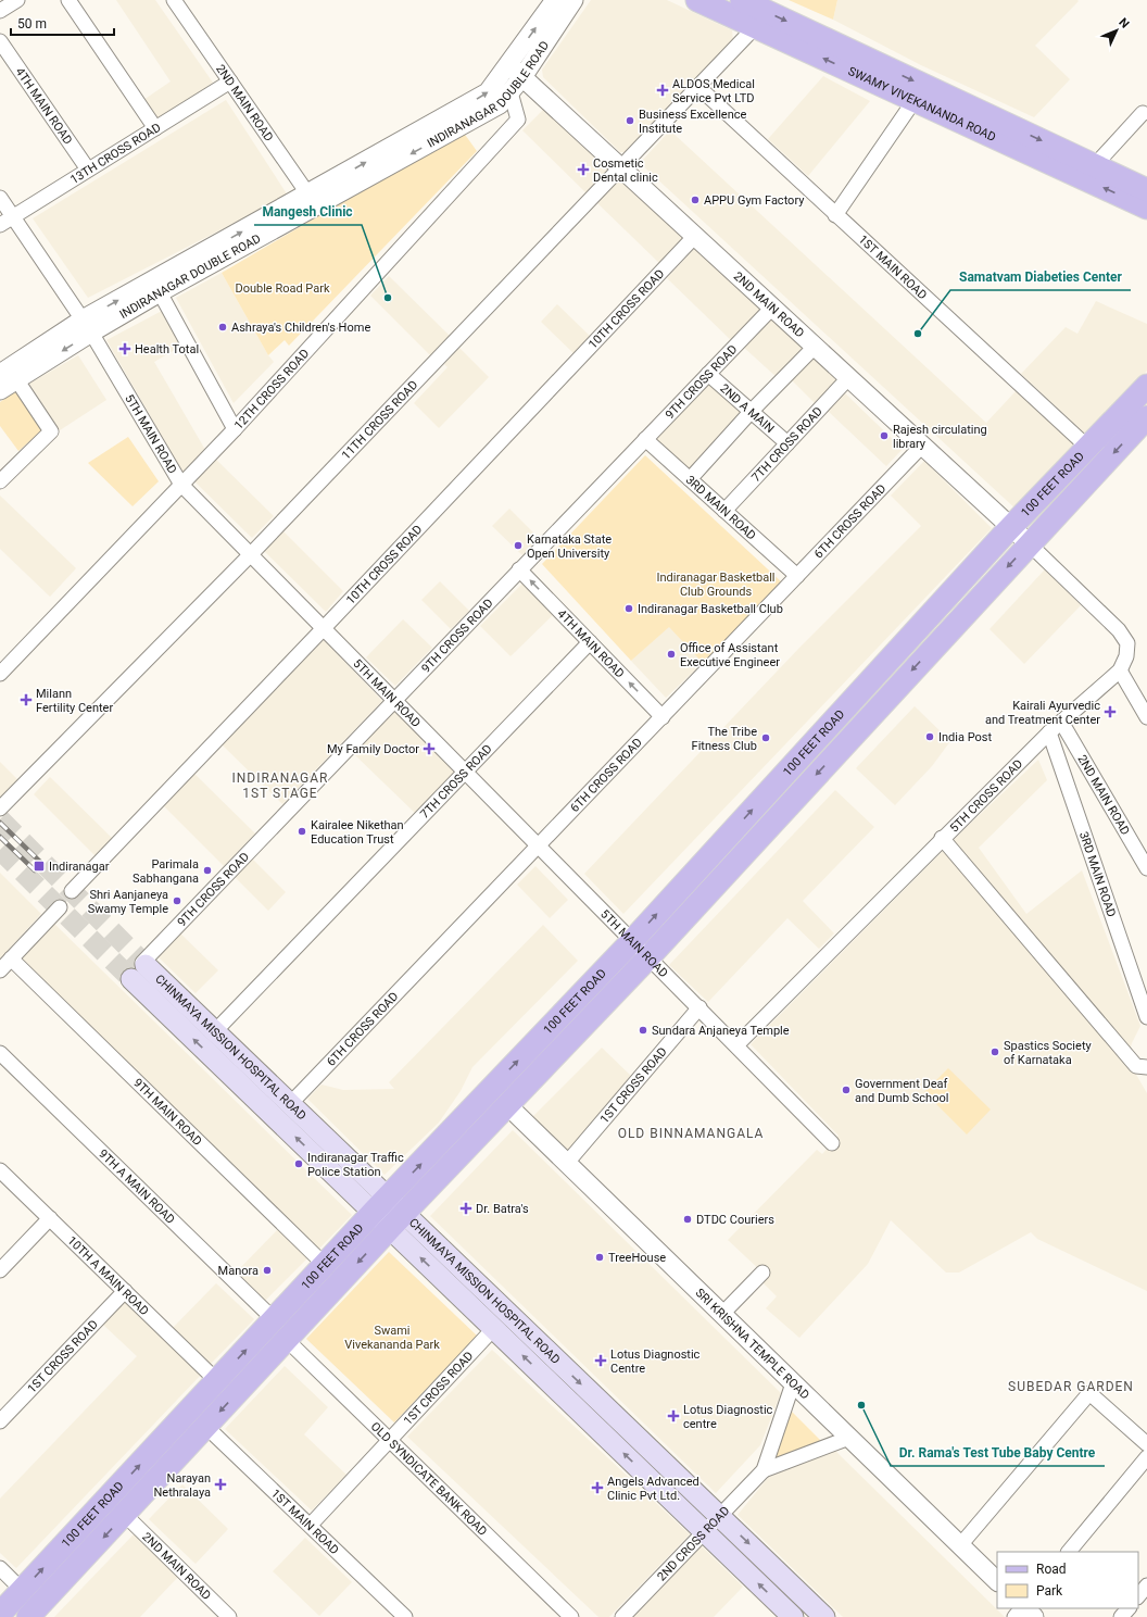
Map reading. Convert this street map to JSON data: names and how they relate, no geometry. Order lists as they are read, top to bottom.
{
  "streets": {
    "main road": ["SWAMY VIVEKANANDA ROAD", "100 FEET ROAD", "CHINMAYA MISSION HOSPITAL ROAD"],
    "street": [
      "INDIRANAGAR DOUBLE ROAD",
      "2ND MAIN ROAD",
      "4TH MAIN ROAD",
      "13TH CROSS ROAD",
      "1ST MAIN ROAD",
      "10TH CROSS ROAD",
      "9TH CROSS ROAD",
      "12TH CROSS ROAD",
      "2ND A MAIN",
      "11TH CROSS ROAD",
      "5TH MAIN ROAD",
      "7TH CROSS ROAD",
      "3RD MAIN ROAD",
      "6TH CROSS ROAD",
      "5TH CROSS ROAD",
      "1ST CROSS ROAD",
      "9TH MAIN ROAD",
      "9TH A MAIN ROAD",
      "10TH A MAIN ROAD",
      "SRI KRISHNA TEMPLE ROAD",
      "OLD SYNDICATE BANK ROAD",
      "2ND CROSS ROAD"
    ]
  },
  "crossings": [
    ["INDIRANAGAR DOUBLE ROAD", "2ND MAIN ROAD"],
    ["INDIRANAGAR DOUBLE ROAD", "12TH CROSS ROAD"],
    ["INDIRANAGAR DOUBLE ROAD", "5TH MAIN ROAD"],
    ["2ND MAIN ROAD", "13TH CROSS ROAD"],
    ["2ND MAIN ROAD", "10TH CROSS ROAD"],
    ["2ND MAIN ROAD", "9TH CROSS ROAD"],
    ["2ND MAIN ROAD", "11TH CROSS ROAD"],
    ["2ND MAIN ROAD", "7TH CROSS ROAD"],
    ["2ND MAIN ROAD", "100 FEET ROAD"],
    ["2ND MAIN ROAD", "6TH CROSS ROAD"],
    ["2ND MAIN ROAD", "5TH CROSS ROAD"],
    ["SWAMY VIVEKANANDA ROAD", "11TH CROSS ROAD"],
    ["4TH MAIN ROAD", "13TH CROSS ROAD"],
    ["4TH MAIN ROAD", "9TH CROSS ROAD"],
    ["4TH MAIN ROAD", "7TH CROSS ROAD"],
    ["4TH MAIN ROAD", "6TH CROSS ROAD"],
    ["13TH CROSS ROAD", "5TH MAIN ROAD"],
    ["1ST MAIN ROAD", "11TH CROSS ROAD"],
    ["1ST MAIN ROAD", "100 FEET ROAD"],
    ["1ST MAIN ROAD", "1ST CROSS ROAD"],
    ["10TH CROSS ROAD", "5TH MAIN ROAD"],
    ["9TH CROSS ROAD", "2ND A MAIN"],
    ["9TH CROSS ROAD", "5TH MAIN ROAD"],
    ["9TH CROSS ROAD", "3RD MAIN ROAD"],
    ["9TH CROSS ROAD", "CHINMAYA MISSION HOSPITAL ROAD"],
    ["12TH CROSS ROAD", "5TH MAIN ROAD"],
    ["2ND A MAIN", "7TH CROSS ROAD"],
    ["11TH CROSS ROAD", "5TH MAIN ROAD"],
    ["5TH MAIN ROAD", "7TH CROSS ROAD"],
    ["5TH MAIN ROAD", "100 FEET ROAD"],
    ["5TH MAIN ROAD", "6TH CROSS ROAD"],
    ["5TH MAIN ROAD", "5TH CROSS ROAD"],
    ["5TH MAIN ROAD", "1ST CROSS ROAD"],
    ["7TH CROSS ROAD", "3RD MAIN ROAD"],
    ["7TH CROSS ROAD", "CHINMAYA MISSION HOSPITAL ROAD"],
    ["100 FEET ROAD", "5TH CROSS ROAD"],
    ["100 FEET ROAD", "CHINMAYA MISSION HOSPITAL ROAD"],
    ["100 FEET ROAD", "9TH MAIN ROAD"],
    ["100 FEET ROAD", "9TH A MAIN ROAD"],
    ["100 FEET ROAD", "10TH A MAIN ROAD"],
    ["100 FEET ROAD", "SRI KRISHNA TEMPLE ROAD"],
    ["100 FEET ROAD", "OLD SYNDICATE BANK ROAD"],
    ["3RD MAIN ROAD", "6TH CROSS ROAD"],
    ["3RD MAIN ROAD", "5TH CROSS ROAD"],
    ["6TH CROSS ROAD", "CHINMAYA MISSION HOSPITAL ROAD"],
    ["CHINMAYA MISSION HOSPITAL ROAD", "1ST CROSS ROAD"],
    ["CHINMAYA MISSION HOSPITAL ROAD", "2ND CROSS ROAD"],
    ["1ST CROSS ROAD", "10TH A MAIN ROAD"],
    ["1ST CROSS ROAD", "SRI KRISHNA TEMPLE ROAD"],
    ["1ST CROSS ROAD", "OLD SYNDICATE BANK ROAD"],
    ["SRI KRISHNA TEMPLE ROAD", "2ND CROSS ROAD"]
  ],
  "one_way": ["4TH MAIN ROAD"],
  "districts": ["INDIRANAGAR 1ST STAGE", "OLD BINNAMANGALA", "SUBEDAR GARDEN"],
  "parks": ["Double Road Park", "Indiranagar Basketball Club Grounds", "Swami Vivekananda Park"],
  "places": {
    "health": [
      "ALDOS Medical Service Pvt LTD",
      "Cosmetic Dental clinic",
      "Health Total",
      "Milann Fertility Center",
      "Kairali Ayurvedic and Treatment Center",
      "My Family Doctor",
      "Dr. Batra's",
      "Lotus Diagnostic Centre",
      "Lotus Diagnostic centre",
      "Narayan Nethralaya",
      "Angels Advanced Clinic Pvt Ltd."
    ],
    "other": [
      "Business Excellence Institute",
      "APPU Gym Factory",
      "Mangesh Clinic",
      "Ashraya's Children's Home",
      "Samatvam Diabeties Center",
      "Rajesh circulating library",
      "Karnataka State Open University",
      "Indiranagar Basketball Club",
      "Office of Assistant Executive Engineer",
      "India Post",
      "The Tribe Fitness Club",
      "Kairalee Nikethan Education Trust",
      "Parimala Sabhangana",
      "Shri Aanjaneya Swamy Temple",
      "Sundara Anjaneya Temple",
      "Spastics Society of Karnataka",
      "Government Deaf and Dumb School",
      "Indiranagar Traffic Police Station",
      "DTDC Couriers",
      "TreeHouse",
      "Manora",
      "Dr. Rama's Test Tube Baby Centre"
    ],
    "transit": ["Indiranagar"]
  },
  "legend": ["Road", "Park"],
  "scale_bar": "50 m",
  "north": "top right"
}
